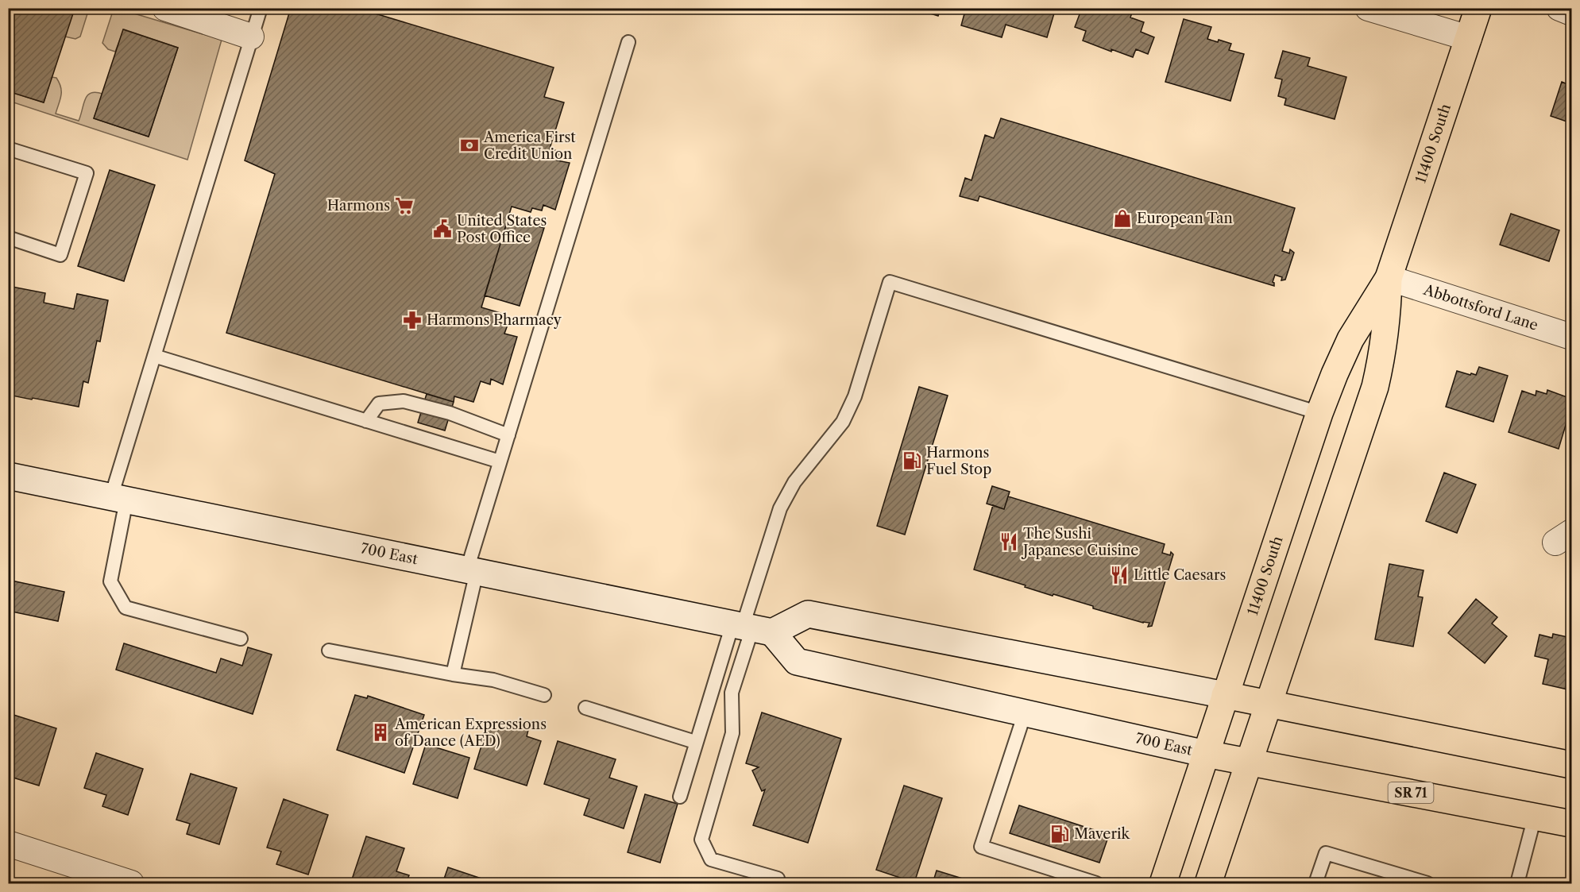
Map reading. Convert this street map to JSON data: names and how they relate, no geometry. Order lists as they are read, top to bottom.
{
  "streets": {
    "main road": ["11400 South", "700 East", "SR 71"],
    "street": ["Abbottsford Lane"]
  },
  "crossings": [
    ["11400 South", "Abbottsford Lane"],
    ["11400 South", "700 East"]
  ],
  "places": {
    "bank": ["America First Credit Union"],
    "supermarket": ["Harmons"],
    "shop": ["European Tan"],
    "public building": ["United States Post Office"],
    "pharmacy": ["Harmons Pharmacy"],
    "fuel station": ["Harmons Fuel Stop", "Maverik"],
    "restaurant": ["The Sushi Japanese Cuisine", "Little Caesars"],
    "building": ["American Expressions of Dance (AED)"]
  }
}
